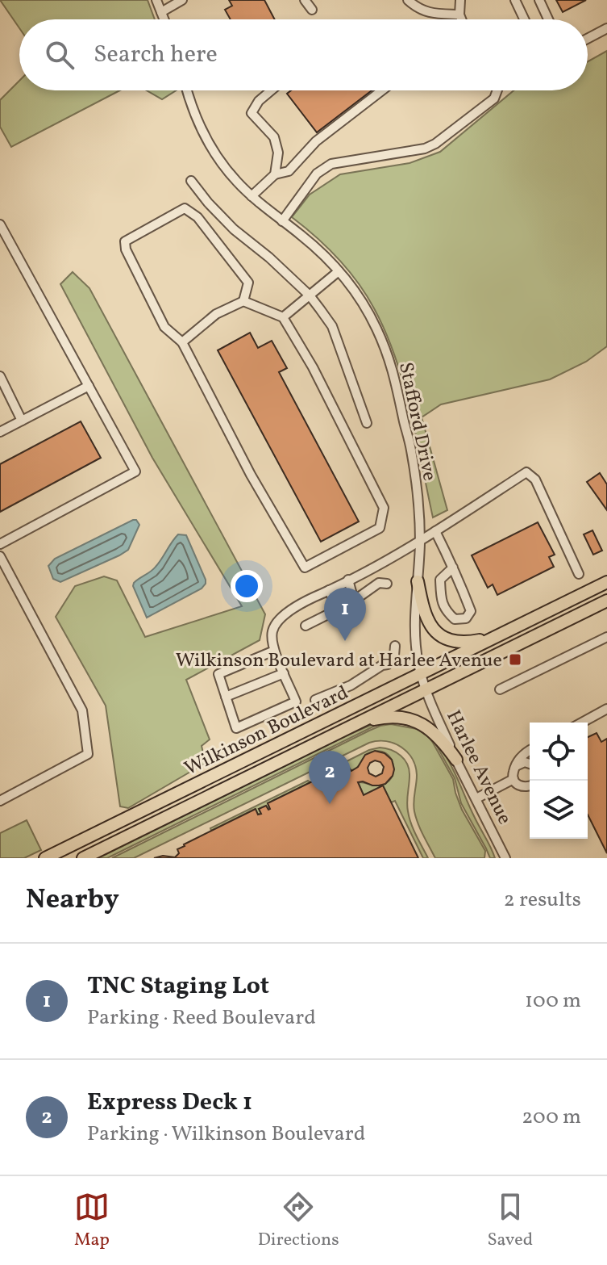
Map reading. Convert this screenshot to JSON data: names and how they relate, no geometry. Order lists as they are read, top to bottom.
{
  "streets": {
    "main road": ["Wilkinson Boulevard"],
    "street": ["Stafford Drive", "Harlee Avenue"]
  },
  "crossings": [
    ["Stafford Drive", "Wilkinson Boulevard"],
    ["Stafford Drive", "Harlee Avenue"],
    ["Wilkinson Boulevard", "Harlee Avenue"]
  ],
  "places": {
    "transit": ["Wilkinson Boulevard at Harlee Avenue"]
  },
  "page": {
    "search": "Search here",
    "pins": ["1", "2"],
    "heading": ["Nearby", "2 results"],
    "list": [
      {
        "mark": "1",
        "name": "TNC Staging Lot",
        "note": "Parking · Reed Boulevard",
        "value": "100 m"
      },
      {
        "mark": "2",
        "name": "Express Deck 1",
        "note": "Parking · Wilkinson Boulevard",
        "value": "200 m"
      }
    ],
    "nav": ["Map", "Directions", "Saved"]
  }
}
